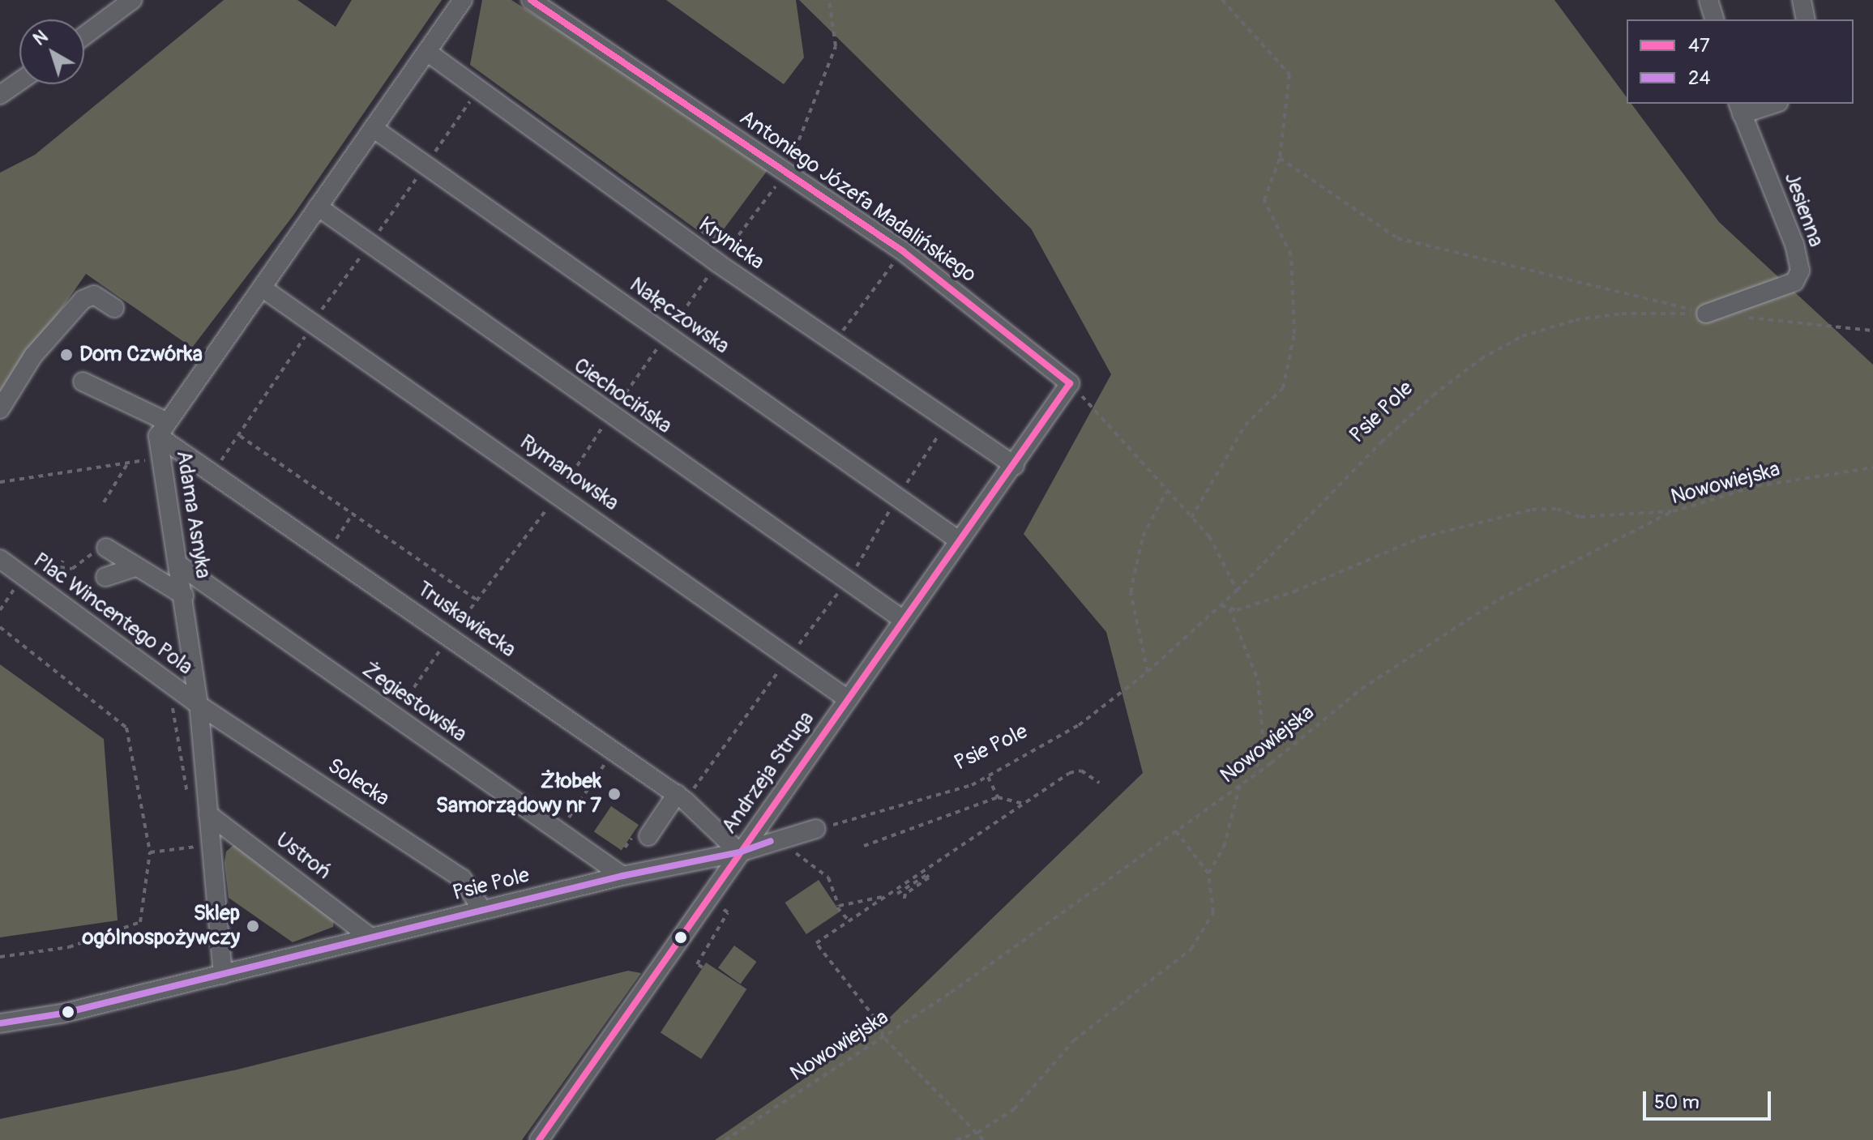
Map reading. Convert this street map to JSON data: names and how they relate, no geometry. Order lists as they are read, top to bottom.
{
  "streets": {
    "street": [
      "Antoniego Józefa Madalińskiego",
      "Jesienna",
      "Krynicka",
      "Nałęczowska",
      "Ciechocińska",
      "Psie Pole",
      "Rymanowska",
      "Adama Asnyka",
      "Plac Wincentego Pola",
      "Truskawiecka",
      "Żegiestowska",
      "Andrzeja Struga",
      "Solecka",
      "Ustroń"
    ],
    "path": ["Nowowiejska"]
  },
  "crossings": [
    ["Jesienna", "Psie Pole"],
    ["Krynicka", "Adama Asnyka"],
    ["Krynicka", "Andrzeja Struga"],
    ["Nałęczowska", "Adama Asnyka"],
    ["Nałęczowska", "Andrzeja Struga"],
    ["Ciechocińska", "Adama Asnyka"],
    ["Ciechocińska", "Andrzeja Struga"],
    ["Psie Pole", "Adama Asnyka"],
    ["Psie Pole", "Truskawiecka"],
    ["Psie Pole", "Żegiestowska"],
    ["Psie Pole", "Andrzeja Struga"],
    ["Psie Pole", "Solecka"],
    ["Psie Pole", "Ustroń"],
    ["Rymanowska", "Adama Asnyka"],
    ["Rymanowska", "Andrzeja Struga"],
    ["Adama Asnyka", "Plac Wincentego Pola"],
    ["Adama Asnyka", "Truskawiecka"],
    ["Adama Asnyka", "Żegiestowska"],
    ["Adama Asnyka", "Solecka"],
    ["Adama Asnyka", "Ustroń"],
    ["Plac Wincentego Pola", "Solecka"],
    ["Truskawiecka", "Andrzeja Struga"]
  ],
  "places": ["Dom Czwórka", "Żłobek Samorządowy nr 7", "Sklep ogólnospożywczy"],
  "lines": ["transit line 47", "transit line 24"],
  "legend": ["47", "24"],
  "scale_bar": "50 m",
  "north": "top left"
}
